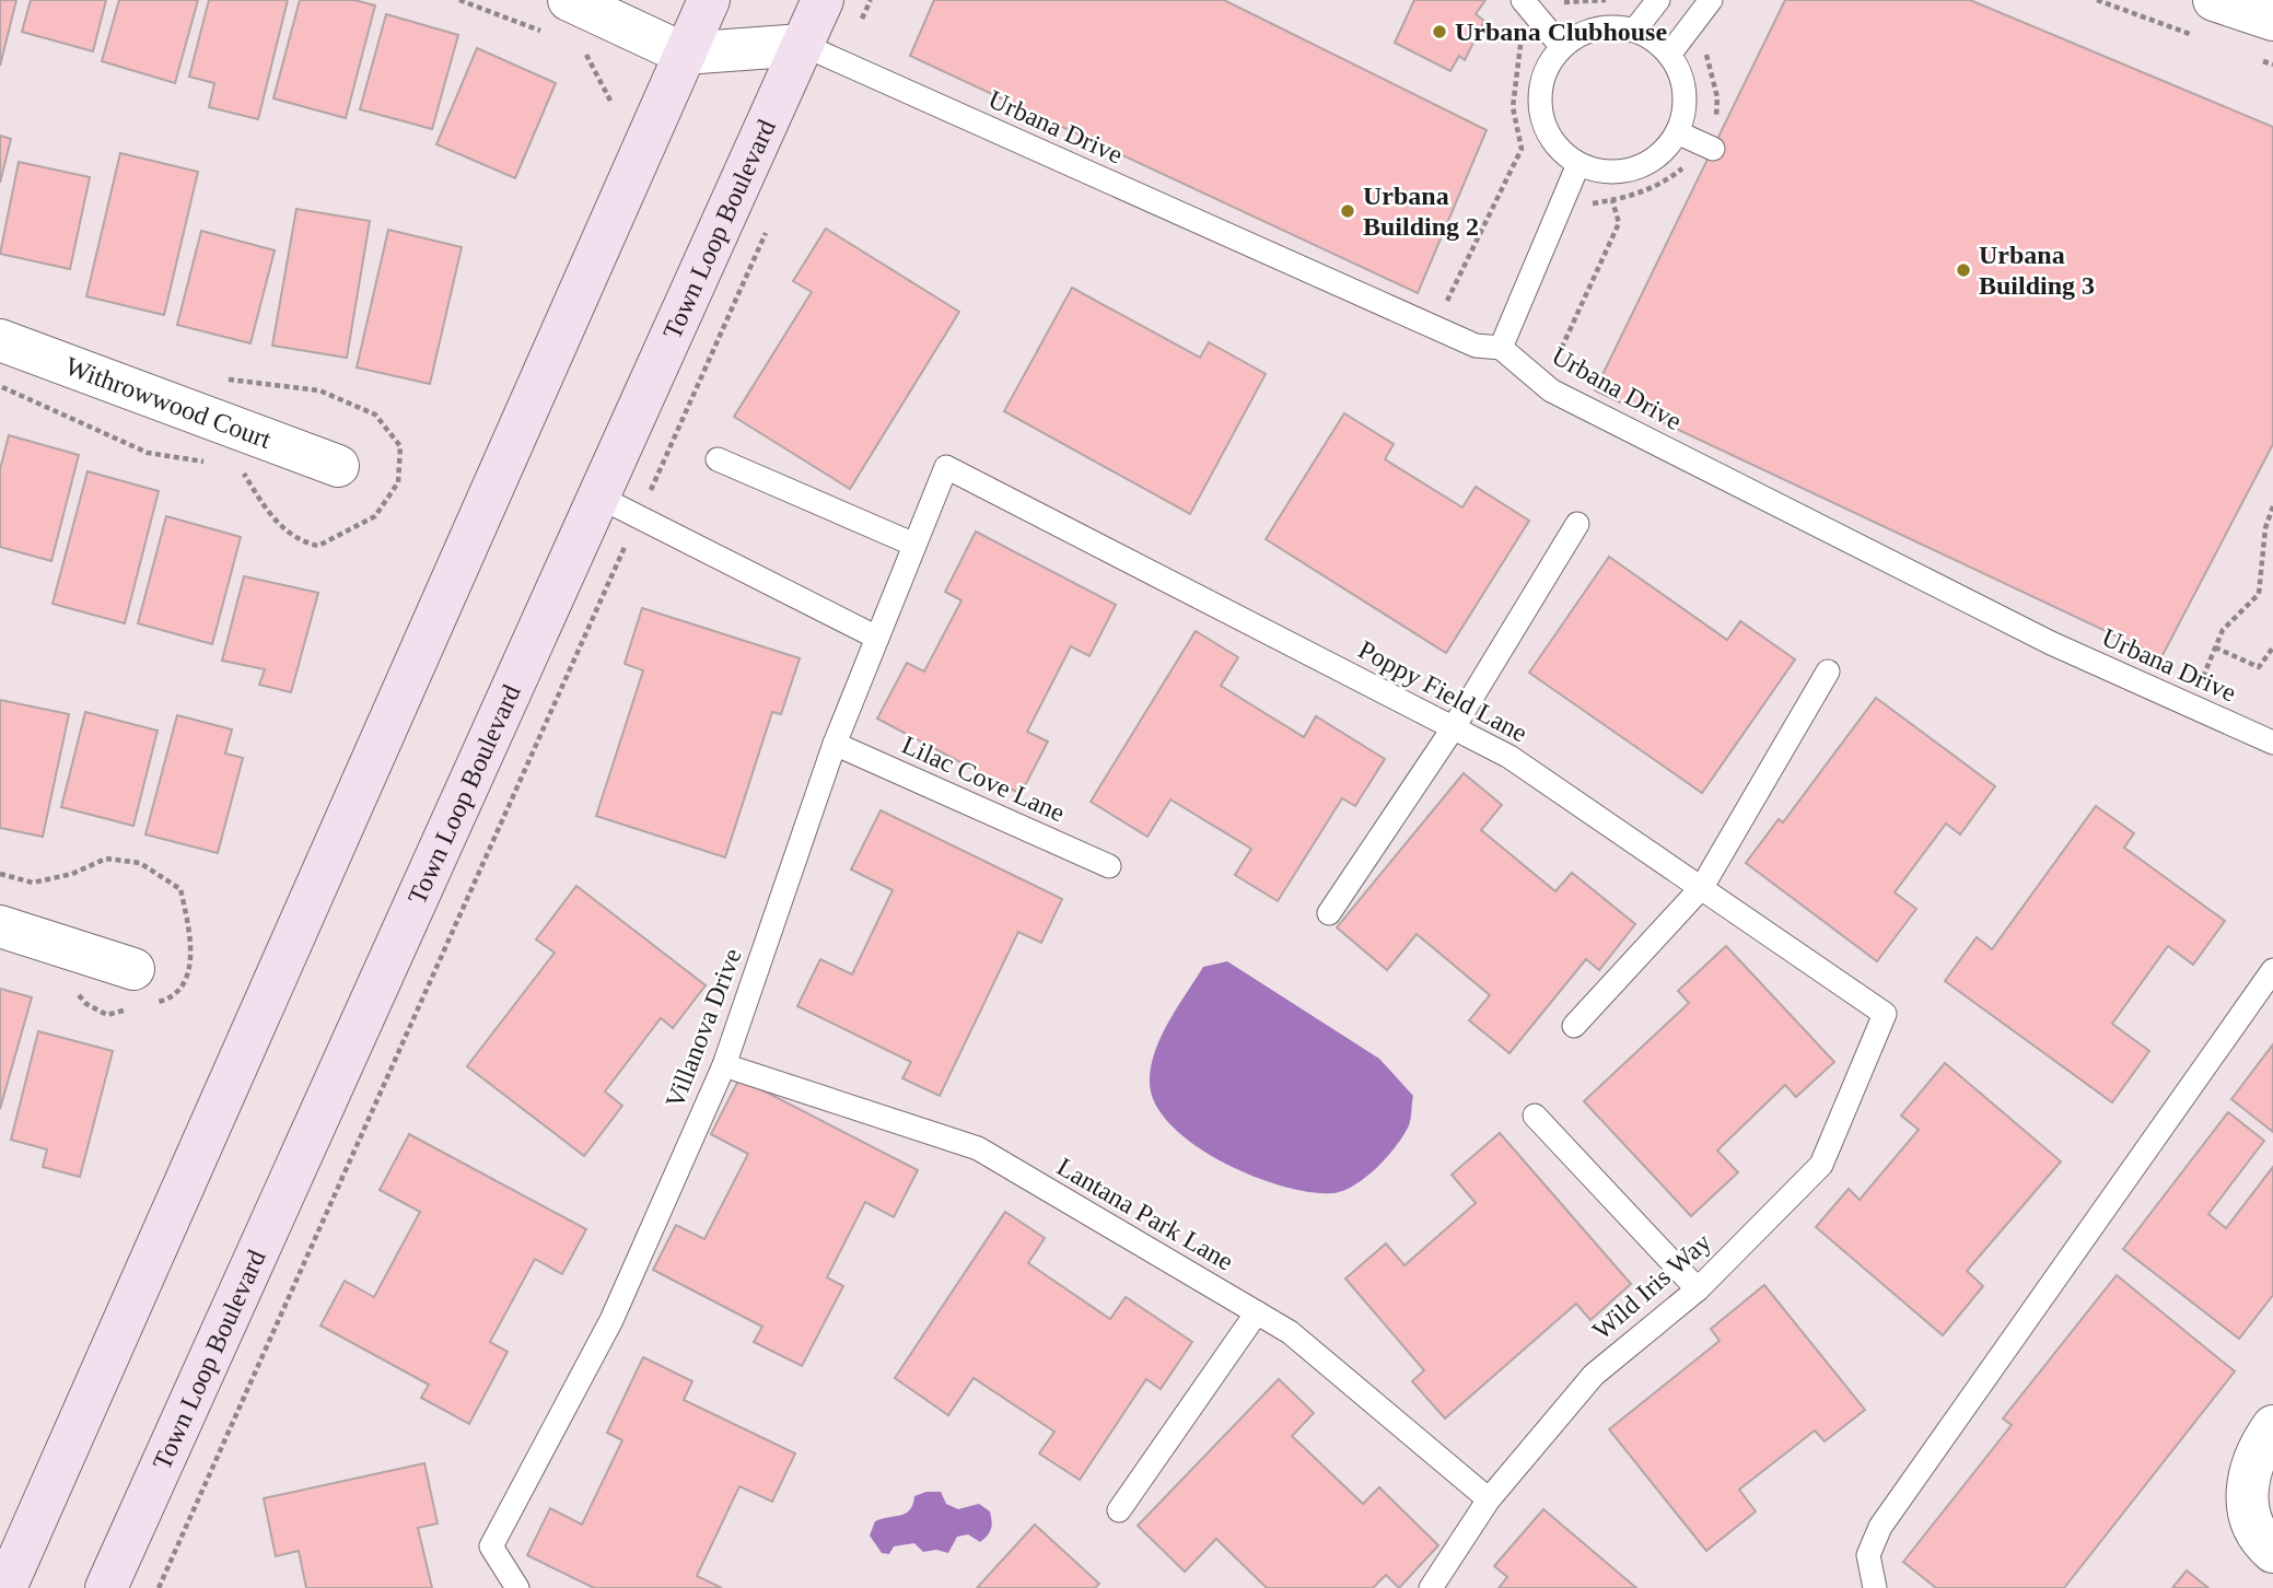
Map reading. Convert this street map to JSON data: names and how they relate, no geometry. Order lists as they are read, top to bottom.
{
  "streets": {
    "street": ["Town Loop Boulevard", "Withrowwood Court"],
    "lane": [
      "Urbana Drive",
      "Poppy Field Lane",
      "Lilac Cove Lane",
      "Villanova Drive",
      "Lantana Park Lane",
      "Wild Iris Way"
    ]
  },
  "crossings": [
    ["Urbana Drive", "Town Loop Boulevard"],
    ["Poppy Field Lane", "Villanova Drive"],
    ["Poppy Field Lane", "Wild Iris Way"],
    ["Lilac Cove Lane", "Villanova Drive"],
    ["Villanova Drive", "Lantana Park Lane"],
    ["Lantana Park Lane", "Wild Iris Way"]
  ],
  "places": ["Urbana Clubhouse", "Urbana Building 2", "Urbana Building 3"]
}
